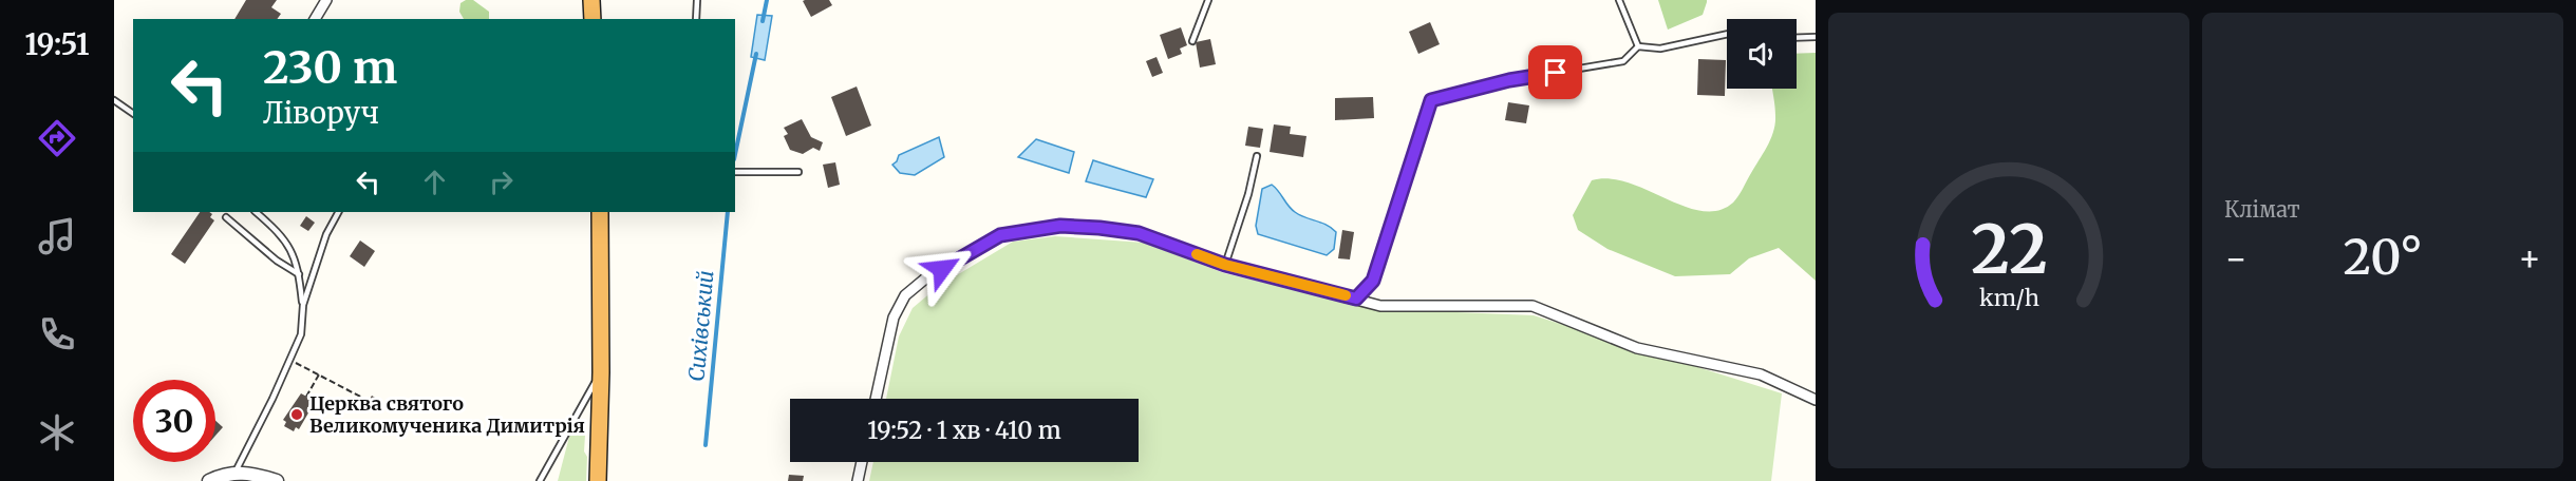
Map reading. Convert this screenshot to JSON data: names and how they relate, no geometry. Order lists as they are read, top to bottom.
{
  "water": ["Сихівський"],
  "places": ["Церква святого Великомученика Димитрія"],
  "page": {
    "tabs": "19:51",
    "tile": "Клімат",
    "turn": ["230 m", "Ліворуч"],
    "heat": ["−", "20°", "+"],
    "limit": "30",
    "trip": "19:52 · 1 хв · 410 m",
    "gauge": ["22", "km/h"]
  }
}
